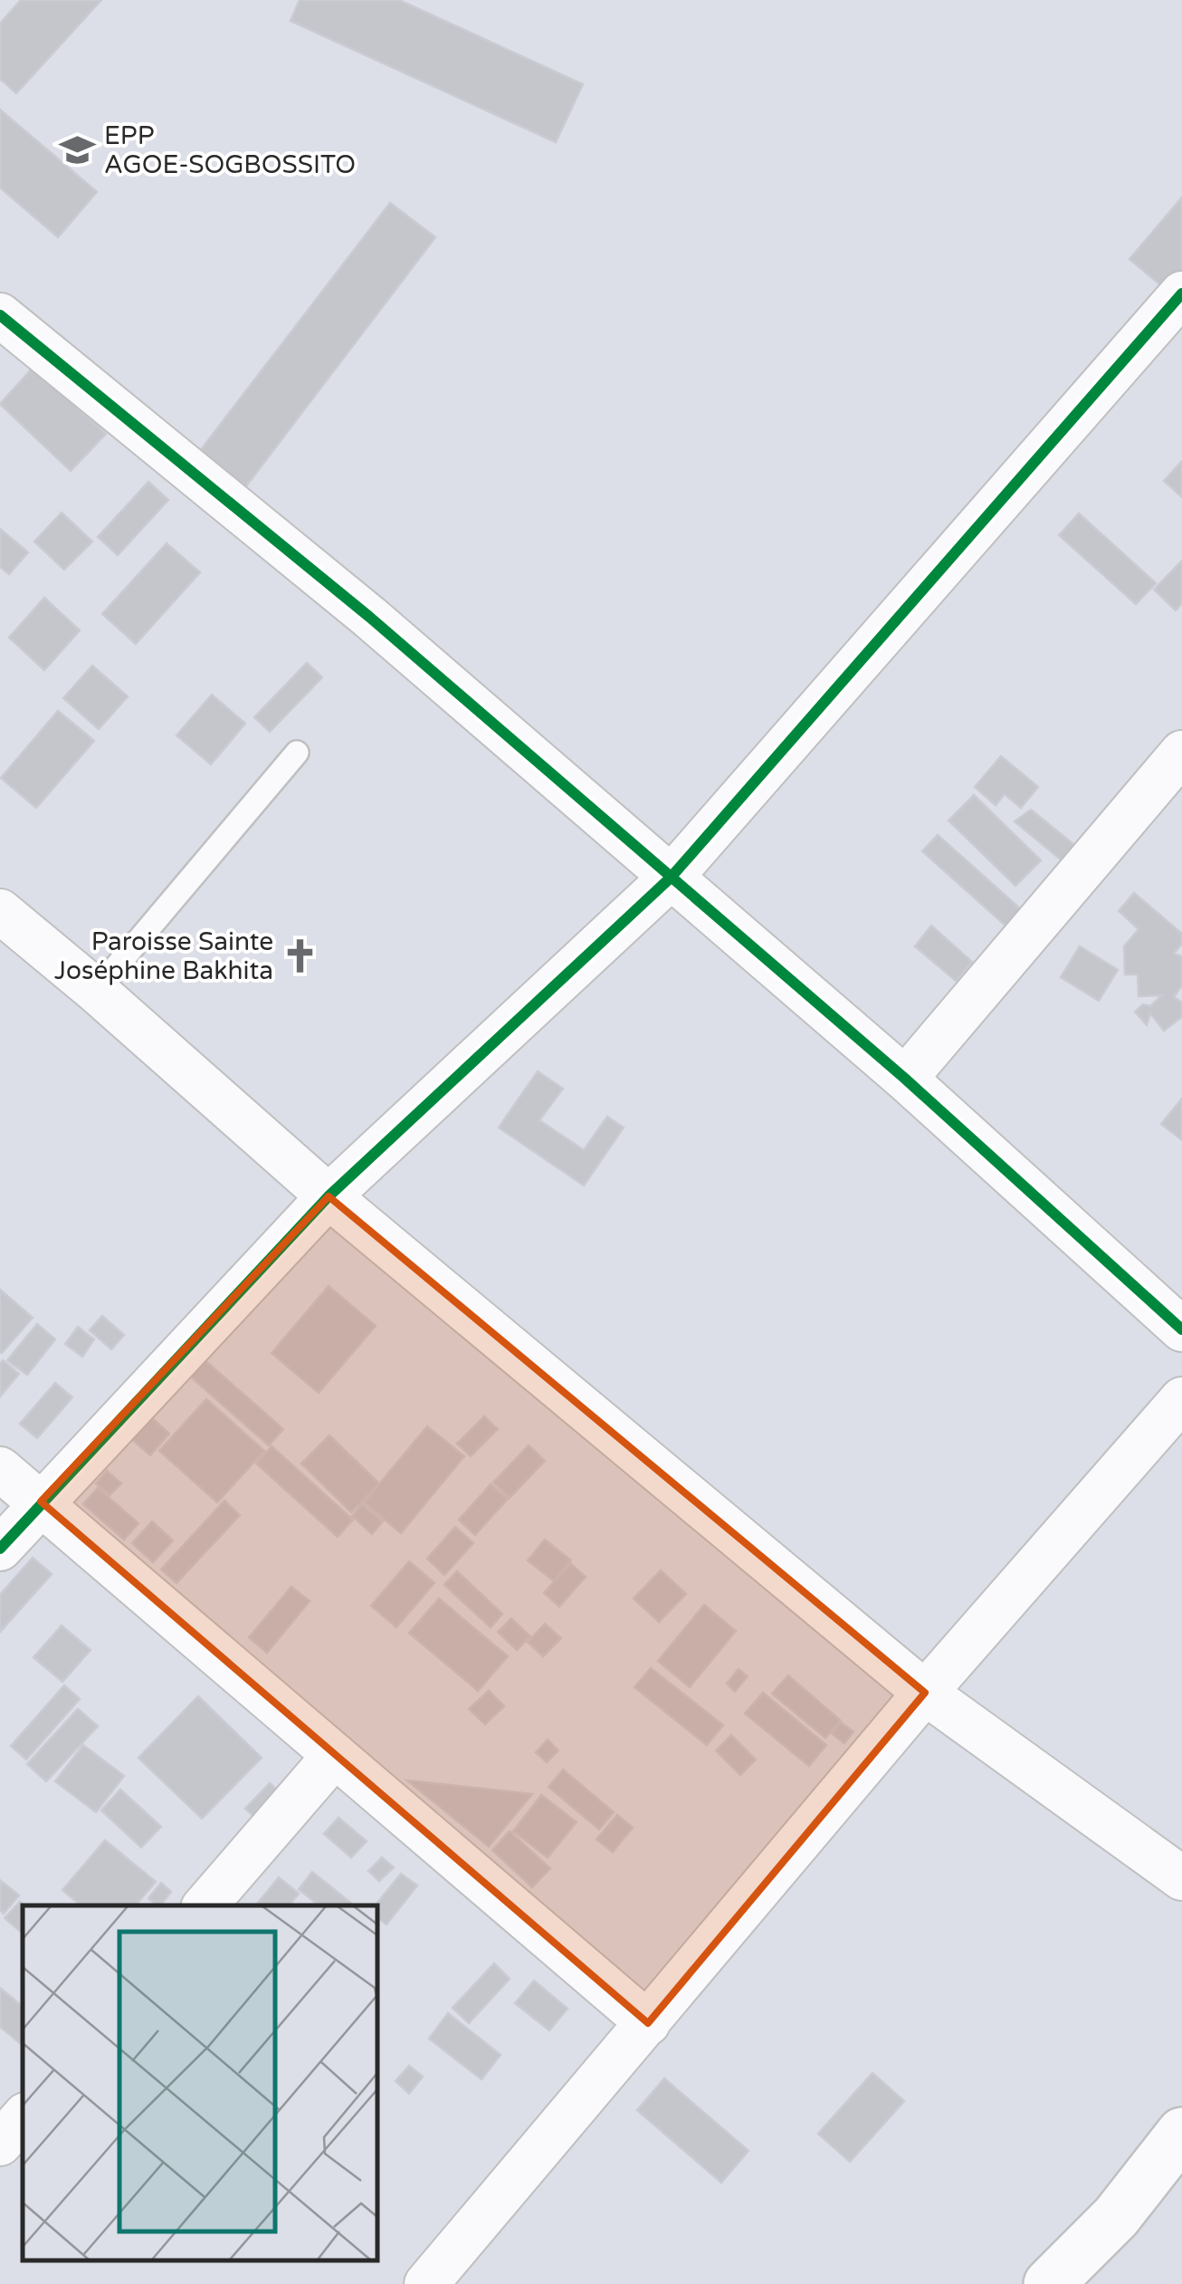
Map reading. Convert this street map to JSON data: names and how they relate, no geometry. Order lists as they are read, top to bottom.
{
  "places": {
    "school or university": ["EPP AGOE-SOGBOSSITO"],
    "church": ["Paroisse Sainte Joséphine Bakhita"]
  }
}
